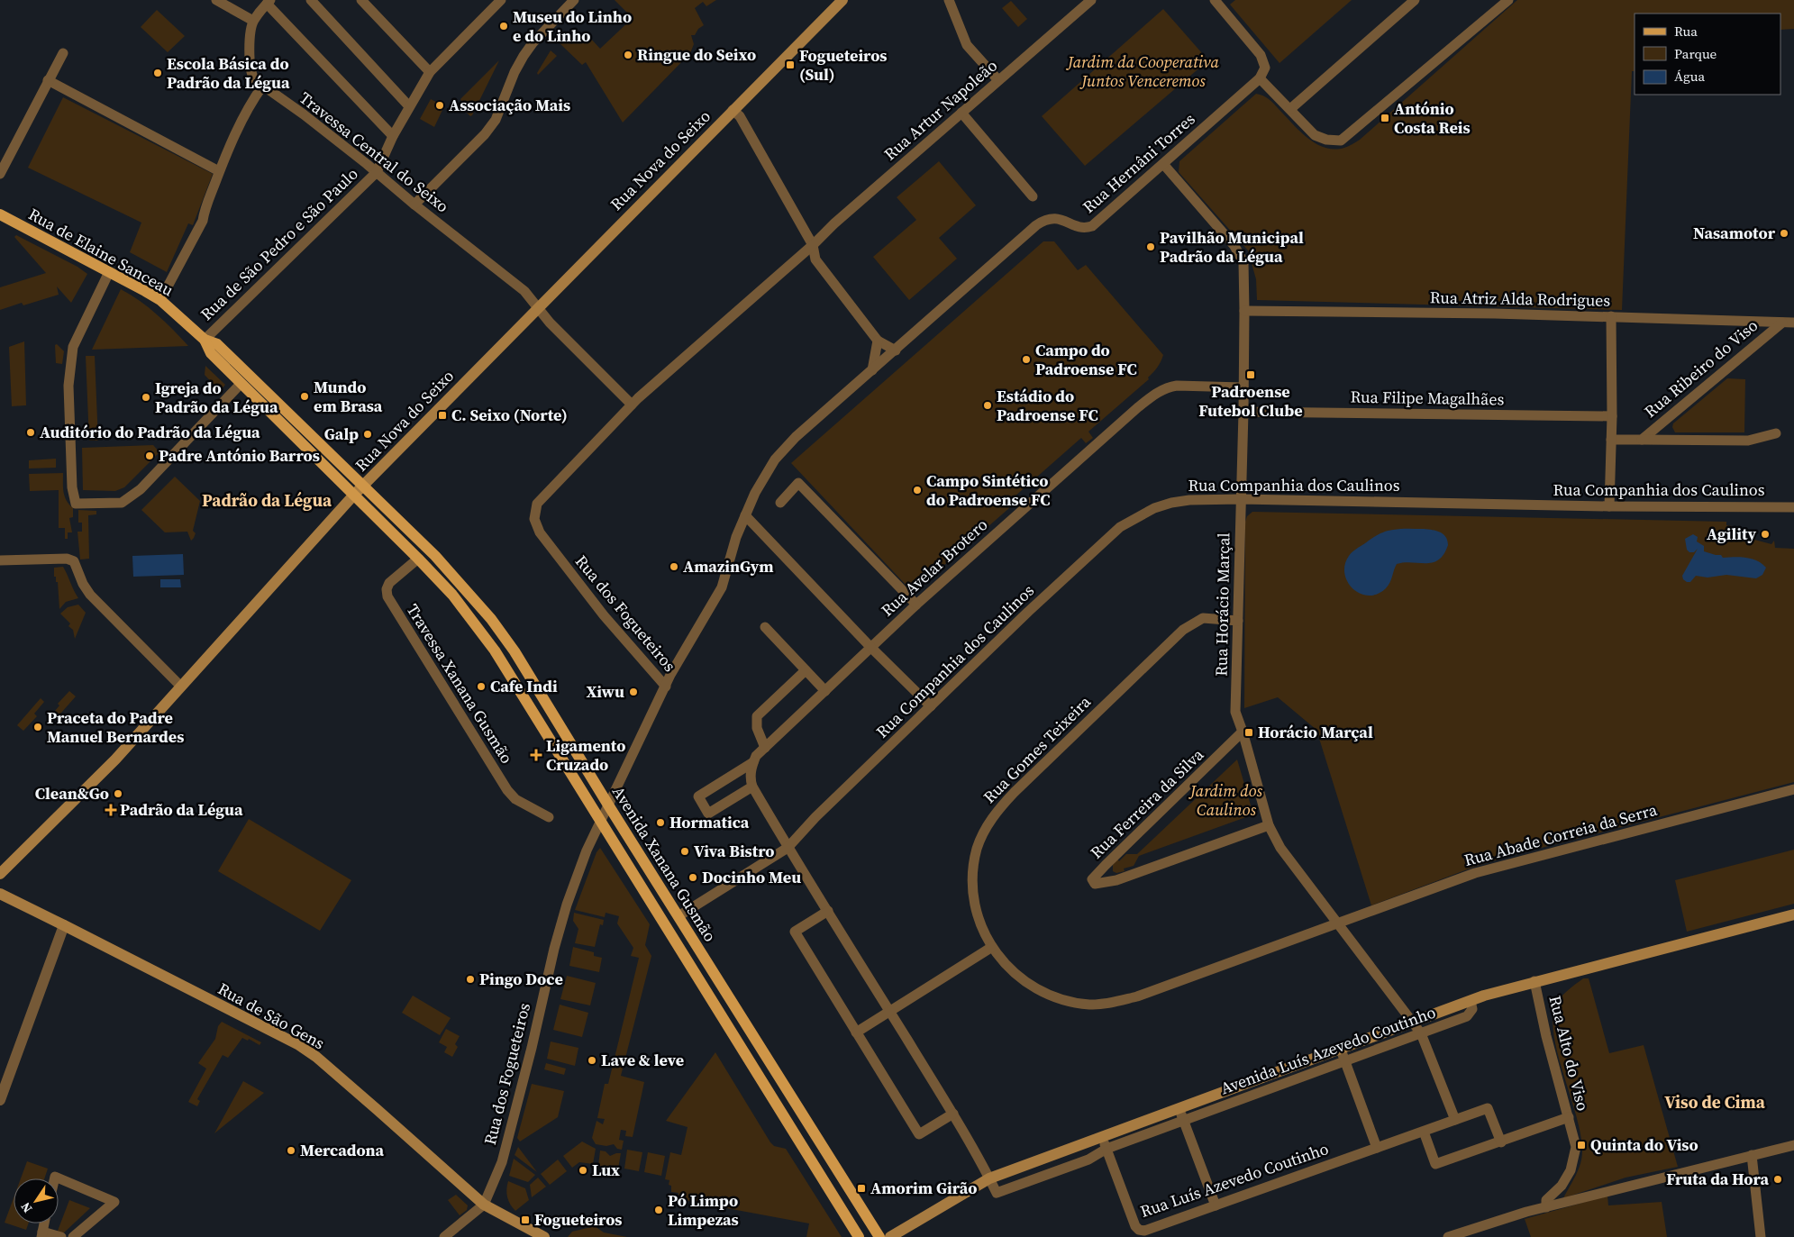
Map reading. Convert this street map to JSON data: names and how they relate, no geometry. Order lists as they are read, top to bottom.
{
  "streets": {
    "main road": [
      "Rua Nova do Seixo",
      "Rua de Elaine Sanceau",
      "Avenida Xanana Gusmão",
      "Rua de São Gens",
      "Avenida Luís Azevedo Coutinho",
      "Rua Alto do Viso"
    ],
    "street": [
      "Rua Artur Napoleão",
      "Travessa Central do Seixo",
      "Rua Hernâni Torres",
      "Rua de São Pedro e São Paulo",
      "Rua Atriz Alda Rodrigues",
      "Rua Ribeiro do Viso",
      "Rua Filipe Magalhães",
      "Rua Companhia dos Caulinos",
      "Rua Avelar Brotero",
      "Rua Horácio Marçal",
      "Rua dos Fogueteiros",
      "Travessa Xanana Gusmão",
      "Rua Gomes Teixeira",
      "Rua Ferreira da Silva",
      "Rua Abade Correia da Serra",
      "Rua Luís Azevedo Coutinho"
    ]
  },
  "crossings": [
    ["Rua Artur Napoleão", "Rua dos Fogueteiros"],
    ["Travessa Central do Seixo", "Rua Nova do Seixo"],
    ["Travessa Central do Seixo", "Rua de São Pedro e São Paulo"],
    ["Travessa Central do Seixo", "Rua dos Fogueteiros"],
    ["Rua Nova do Seixo", "Rua de Elaine Sanceau"],
    ["Rua Nova do Seixo", "Avenida Xanana Gusmão"],
    ["Rua Hernâni Torres", "Rua Horácio Marçal"],
    ["Rua Hernâni Torres", "Rua dos Fogueteiros"],
    ["Rua de São Pedro e São Paulo", "Rua de Elaine Sanceau"],
    ["Rua de Elaine Sanceau", "Avenida Xanana Gusmão"],
    ["Rua Atriz Alda Rodrigues", "Rua Ribeiro do Viso"],
    ["Rua Atriz Alda Rodrigues", "Rua Horácio Marçal"],
    ["Rua Filipe Magalhães", "Rua Horácio Marçal"],
    ["Rua Companhia dos Caulinos", "Rua Horácio Marçal"],
    ["Rua Companhia dos Caulinos", "Avenida Xanana Gusmão"],
    ["Rua Avelar Brotero", "Rua Horácio Marçal"],
    ["Rua Horácio Marçal", "Rua Gomes Teixeira"],
    ["Rua Horácio Marçal", "Rua Ferreira da Silva"],
    ["Rua Horácio Marçal", "Rua Abade Correia da Serra"],
    ["Rua Horácio Marçal", "Avenida Luís Azevedo Coutinho"],
    ["Rua Horácio Marçal", "Rua Luís Azevedo Coutinho"],
    ["Rua dos Fogueteiros", "Avenida Xanana Gusmão"],
    ["Rua dos Fogueteiros", "Rua de São Gens"],
    ["Travessa Xanana Gusmão", "Avenida Xanana Gusmão"],
    ["Rua Gomes Teixeira", "Rua Abade Correia da Serra"],
    ["Avenida Luís Azevedo Coutinho", "Rua Alto do Viso"],
    ["Avenida Luís Azevedo Coutinho", "Rua Luís Azevedo Coutinho"]
  ],
  "districts": ["Padrão da Légua", "Viso de Cima"],
  "parks": ["Jardim da Cooperativa Juntos Venceremos", "Jardim dos Caulinos"],
  "places": {
    "other": [
      "Museu do Linho e do Linho",
      "Ringue do Seixo",
      "Escola Básica do Padrão da Légua",
      "Associação Mais",
      "Nasamotor",
      "Pavilhão Municipal Padrão da Légua",
      "Campo do Padroense FC",
      "Mundo em Brasa",
      "Igreja do Padrão da Légua",
      "Estádio do Padroense FC",
      "Auditório do Padrão da Légua",
      "Galp",
      "Padre António Barros",
      "Campo Sintético do Padroense FC",
      "Agility",
      "AmazinGym",
      "Cafe Indi",
      "Xiwu",
      "Praceta do Padre Manuel Bernardes",
      "Clean&Go",
      "Hormatica",
      "Viva Bistro",
      "Docinho Meu",
      "Pingo Doce",
      "Lave & leve",
      "Mercadona",
      "Lux",
      "Fruta da Hora",
      "Pó Limpo Limpezas"
    ],
    "transit": [
      "Fogueteiros (Sul)",
      "António Costa Reis",
      "Padroense Futebol Clube",
      "C. Seixo (Norte)",
      "Horácio Marçal",
      "Quinta do Viso",
      "Amorim Girão",
      "Fogueteiros"
    ],
    "health": ["Ligamento Cruzado", "Padrão da Légua"]
  },
  "legend": ["Rua", "Parque", "Água"],
  "north": "bottom left"
}
